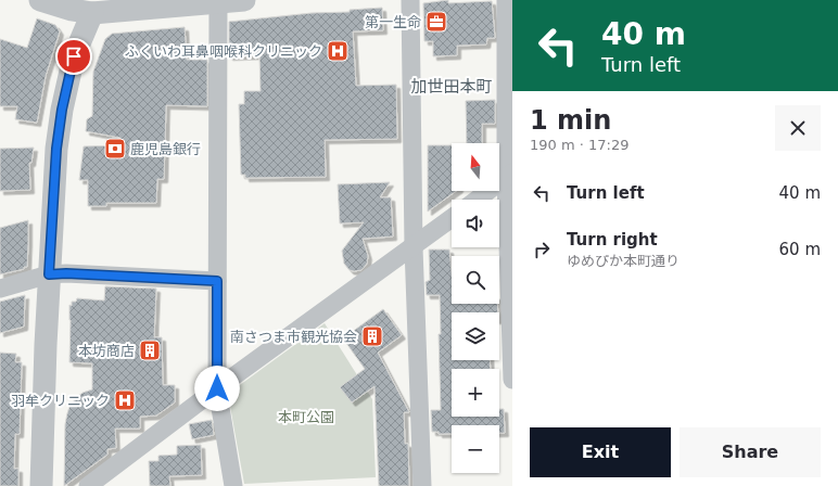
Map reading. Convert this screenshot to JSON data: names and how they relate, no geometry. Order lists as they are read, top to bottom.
{
  "districts": ["加世田本町"],
  "parks": ["本町公園"],
  "places": {
    "office": ["第一生命"],
    "hospital": ["ふくいわ耳鼻咽喉科クリニック", "羽牟クリニック"],
    "bank": ["鹿児島銀行"],
    "building": ["南さつま市観光協会", "本坊商店"]
  },
  "north": "top",
  "page": {
    "turn": ["40 m", "Turn left"],
    "heading": ["1 min", "190 m · 17:29"],
    "map_buttons": ["+", "−"],
    "list": [
      {
        "name": "Turn left",
        "value": "40 m"
      },
      {
        "name": "Turn right",
        "note": "ゆめぴか本町通り",
        "value": "60 m"
      }
    ],
    "buttons": ["Exit", "Share"]
  }
}
